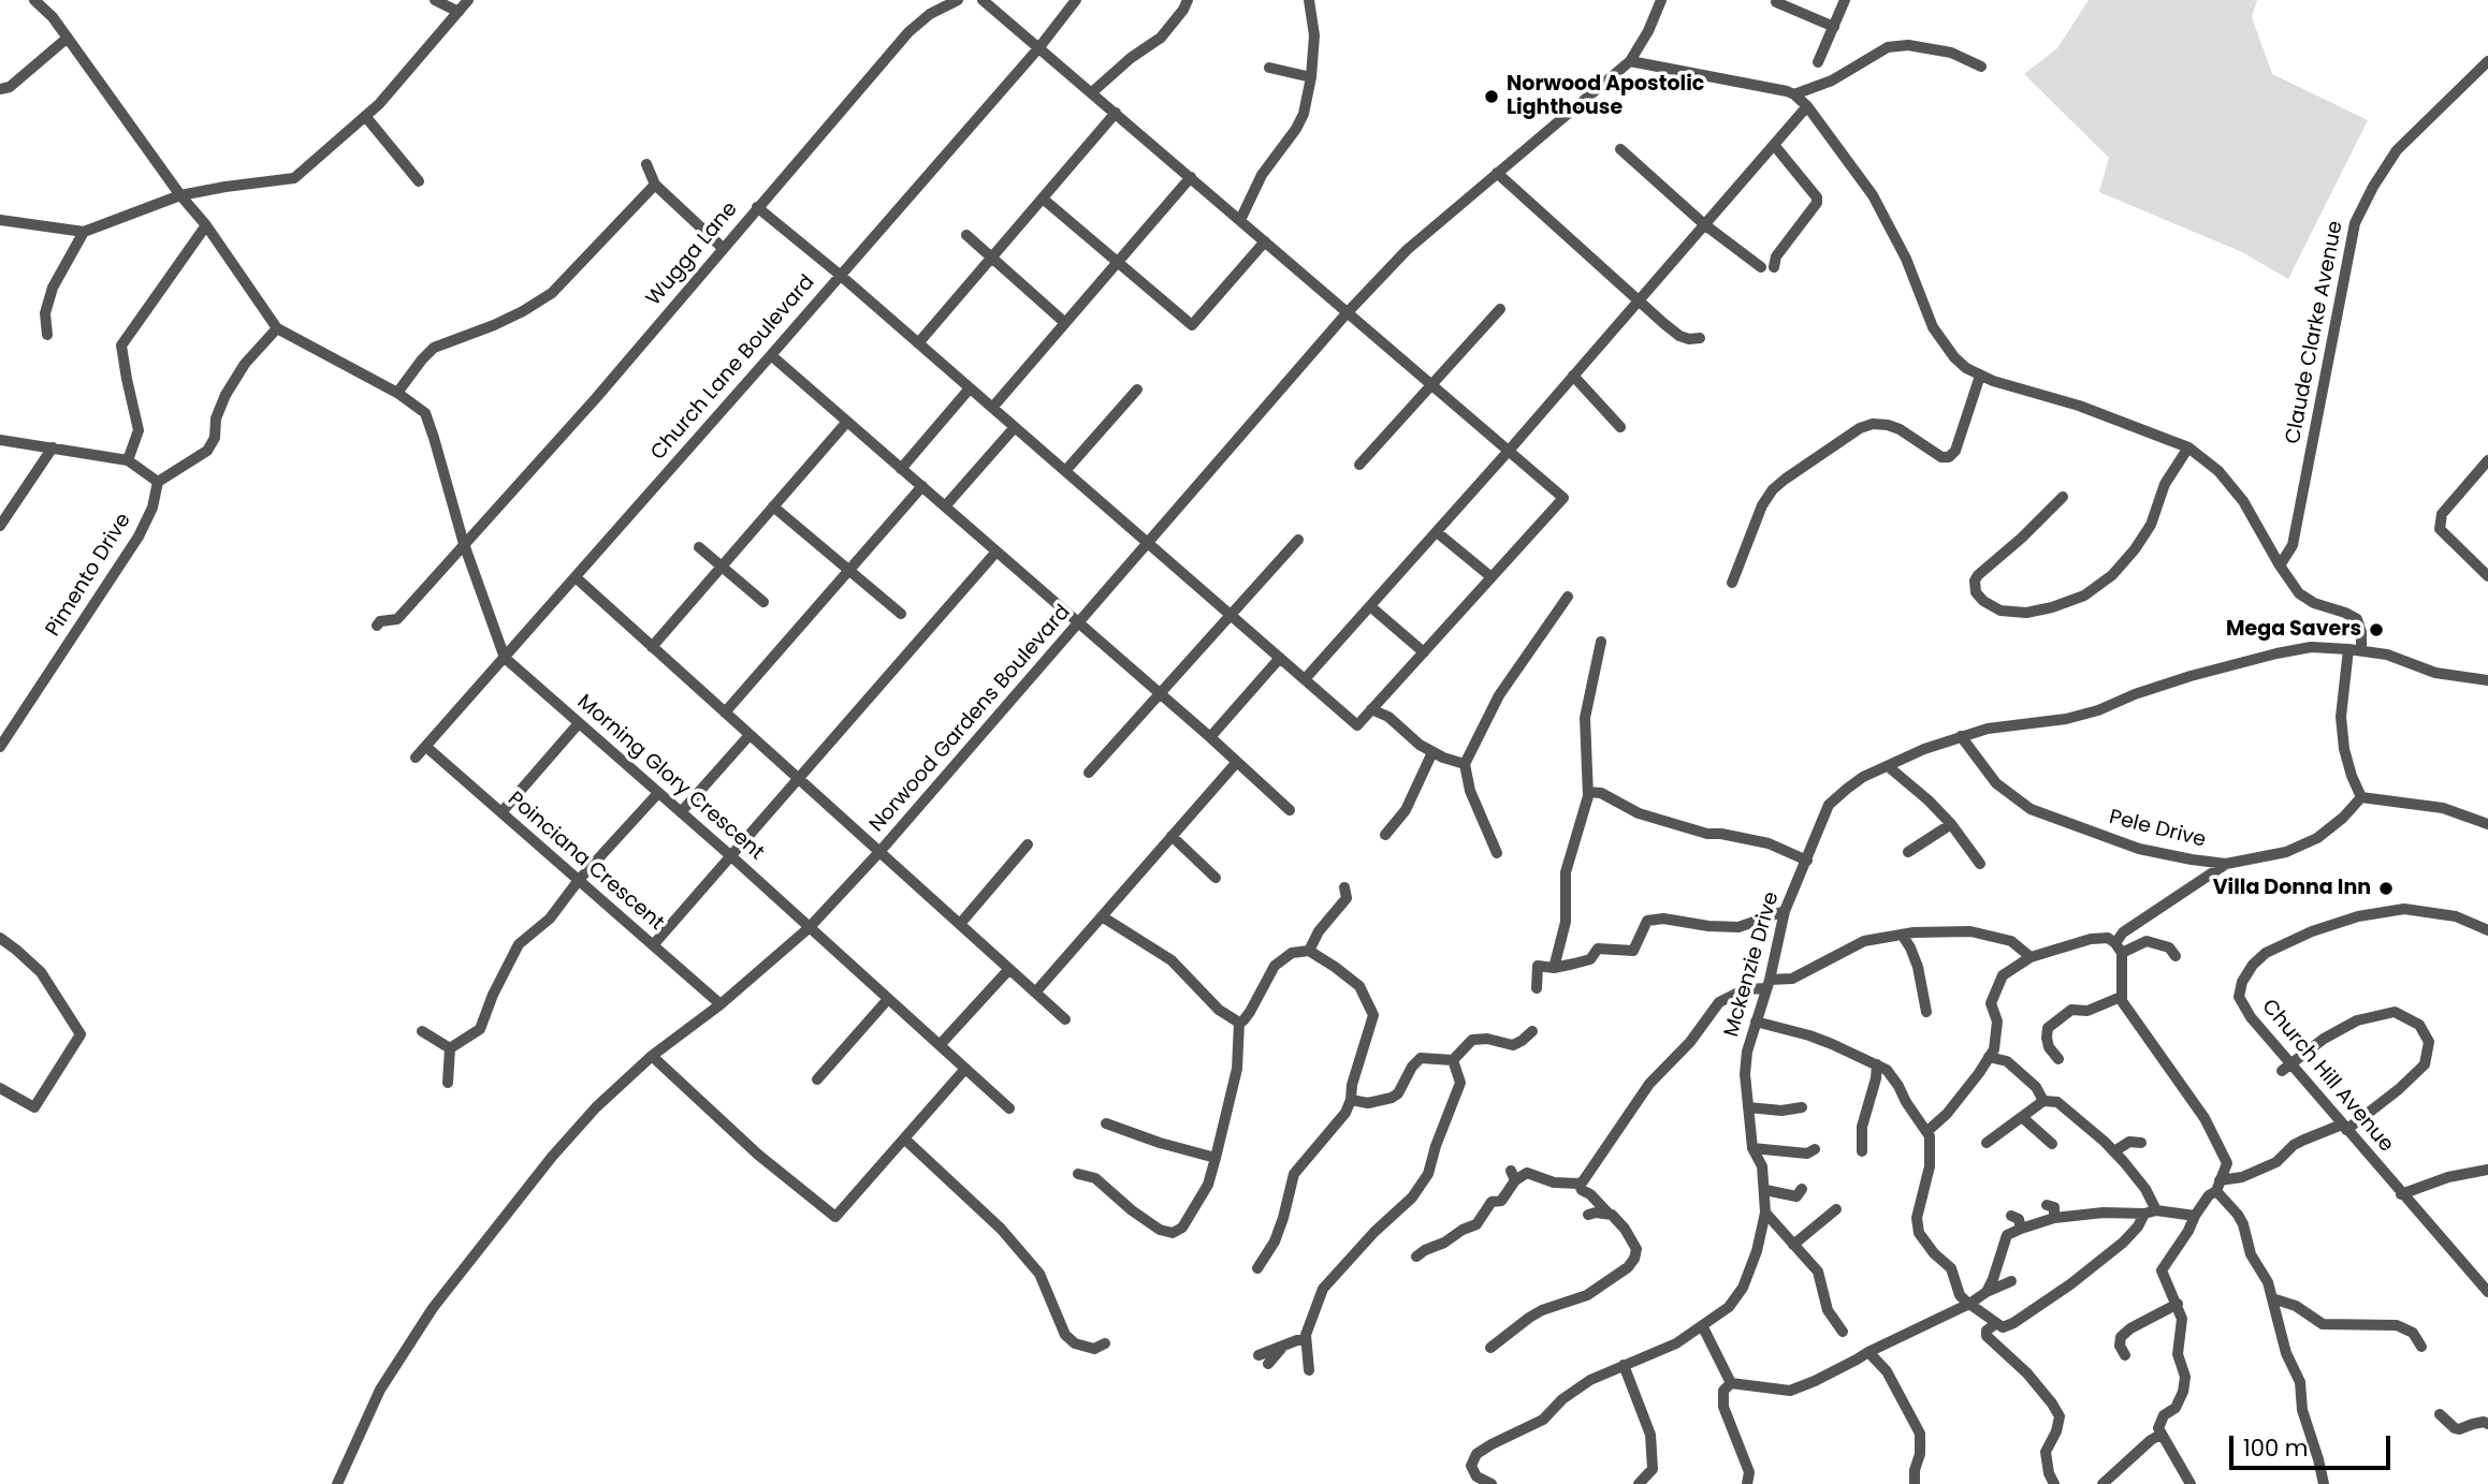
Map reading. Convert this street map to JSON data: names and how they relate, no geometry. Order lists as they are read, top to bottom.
{
  "streets": {
    "street": [
      "Wugga Lane",
      "Claude Clarke Avenue",
      "Church Lane Boulevard",
      "Pimento Drive",
      "Norwood Gardens Boulevard",
      "Morning Glory Crescent",
      "Pele Drive",
      "Poinciana Crescent",
      "Mckenzie Drive",
      "Church Hill Avenue"
    ]
  },
  "crossings": [
    ["Church Lane Boulevard", "Morning Glory Crescent"],
    ["Church Lane Boulevard", "Poinciana Crescent"],
    ["Norwood Gardens Boulevard", "Morning Glory Crescent"],
    ["Norwood Gardens Boulevard", "Poinciana Crescent"],
    ["Pele Drive", "Mckenzie Drive"]
  ],
  "places": ["Norwood Apostolic Lighthouse", "Mega Savers", "Villa Donna Inn"],
  "scale_bar": "100 m"
}
